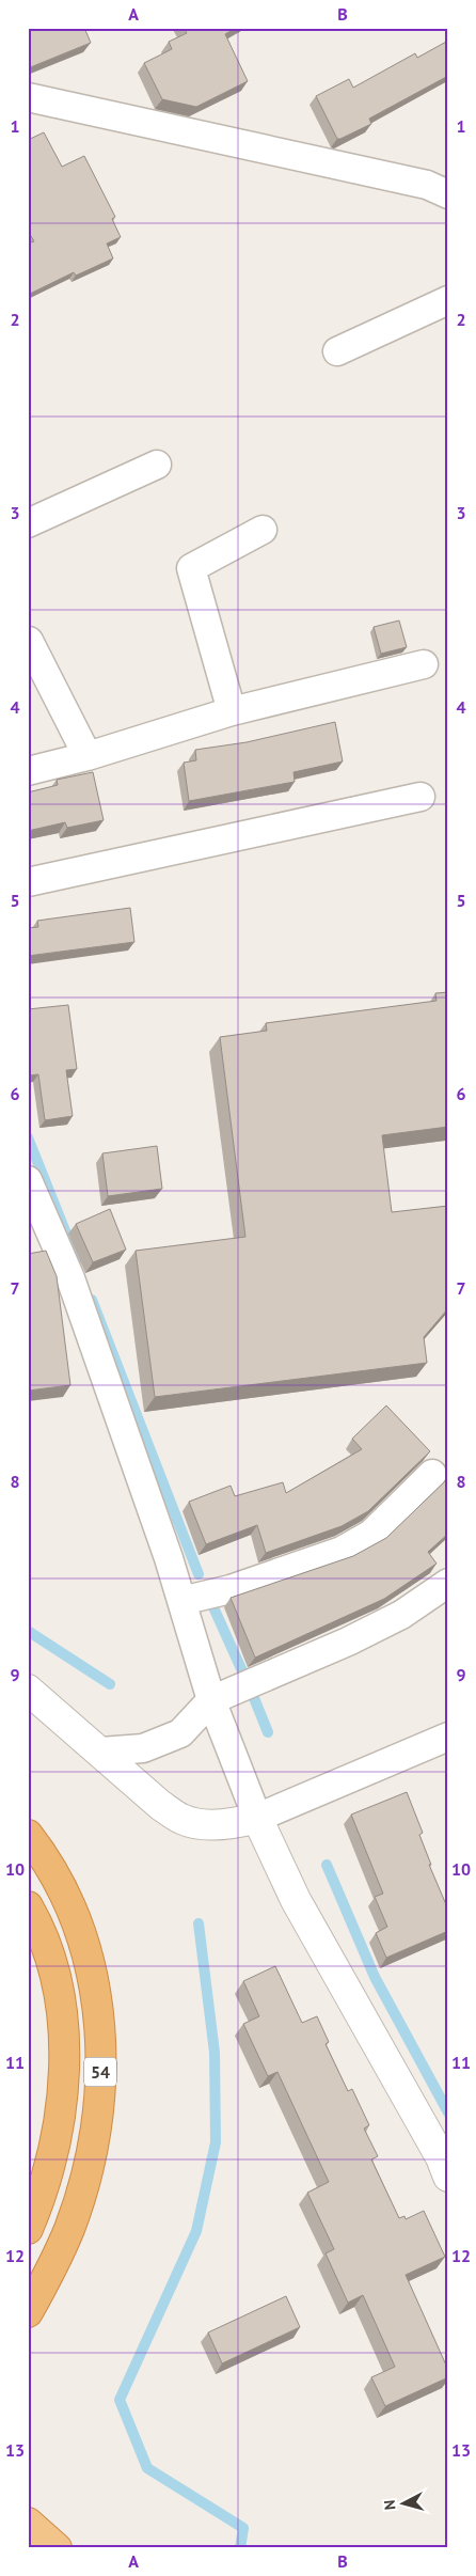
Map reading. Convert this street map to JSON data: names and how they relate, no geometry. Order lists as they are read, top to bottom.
{
  "streets": {
    "highway": ["54"]
  },
  "north": "left",
  "grid": {
    "columns": ["A", "B"],
    "rows": [
      "1",
      "2",
      "3",
      "4",
      "5",
      "6",
      "7",
      "8",
      "9",
      "10",
      "11",
      "12",
      "13"
    ]
  }
}
